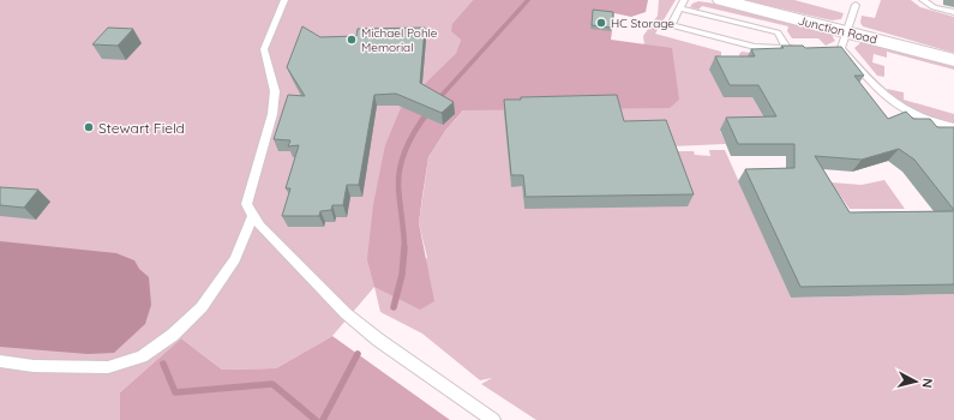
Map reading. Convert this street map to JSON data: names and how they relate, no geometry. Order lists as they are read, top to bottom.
{
  "streets": {
    "street": ["Junction Road"]
  },
  "places": ["HC Storage", "Michael Pohle Memorial", "Stewart Field"],
  "north": "right"
}
